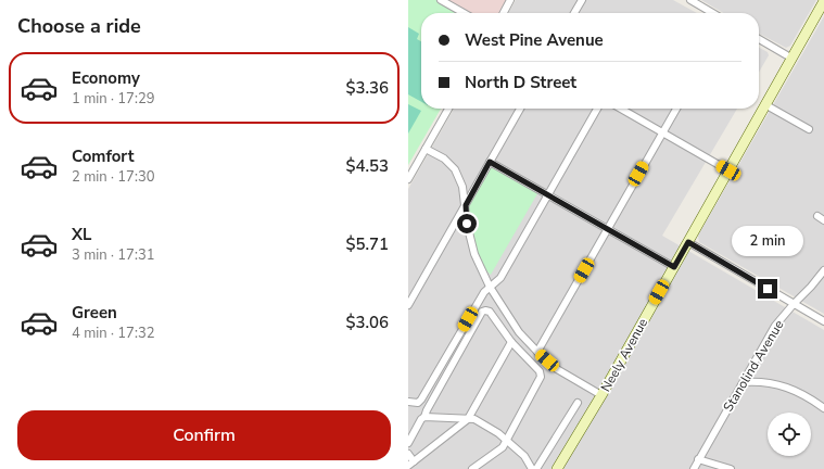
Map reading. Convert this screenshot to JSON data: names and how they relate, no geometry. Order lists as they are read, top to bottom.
{
  "streets": {
    "street": ["Neely Avenue", "Stanolind Avenue"]
  },
  "page": {
    "heading": "Choose a ride",
    "banner": ["West Pine Avenue", "North D Street"],
    "list": [
      {
        "name": "Economy",
        "note": "1 min · 17:29",
        "value": "$3.36"
      },
      {
        "name": "Comfort",
        "note": "2 min · 17:30",
        "value": "$4.53"
      },
      {
        "name": "XL",
        "note": "3 min · 17:31",
        "value": "$5.71"
      },
      {
        "name": "Green",
        "note": "4 min · 17:32",
        "value": "$3.06"
      }
    ],
    "bubble": "2 min",
    "buttons": "Confirm"
  }
}
